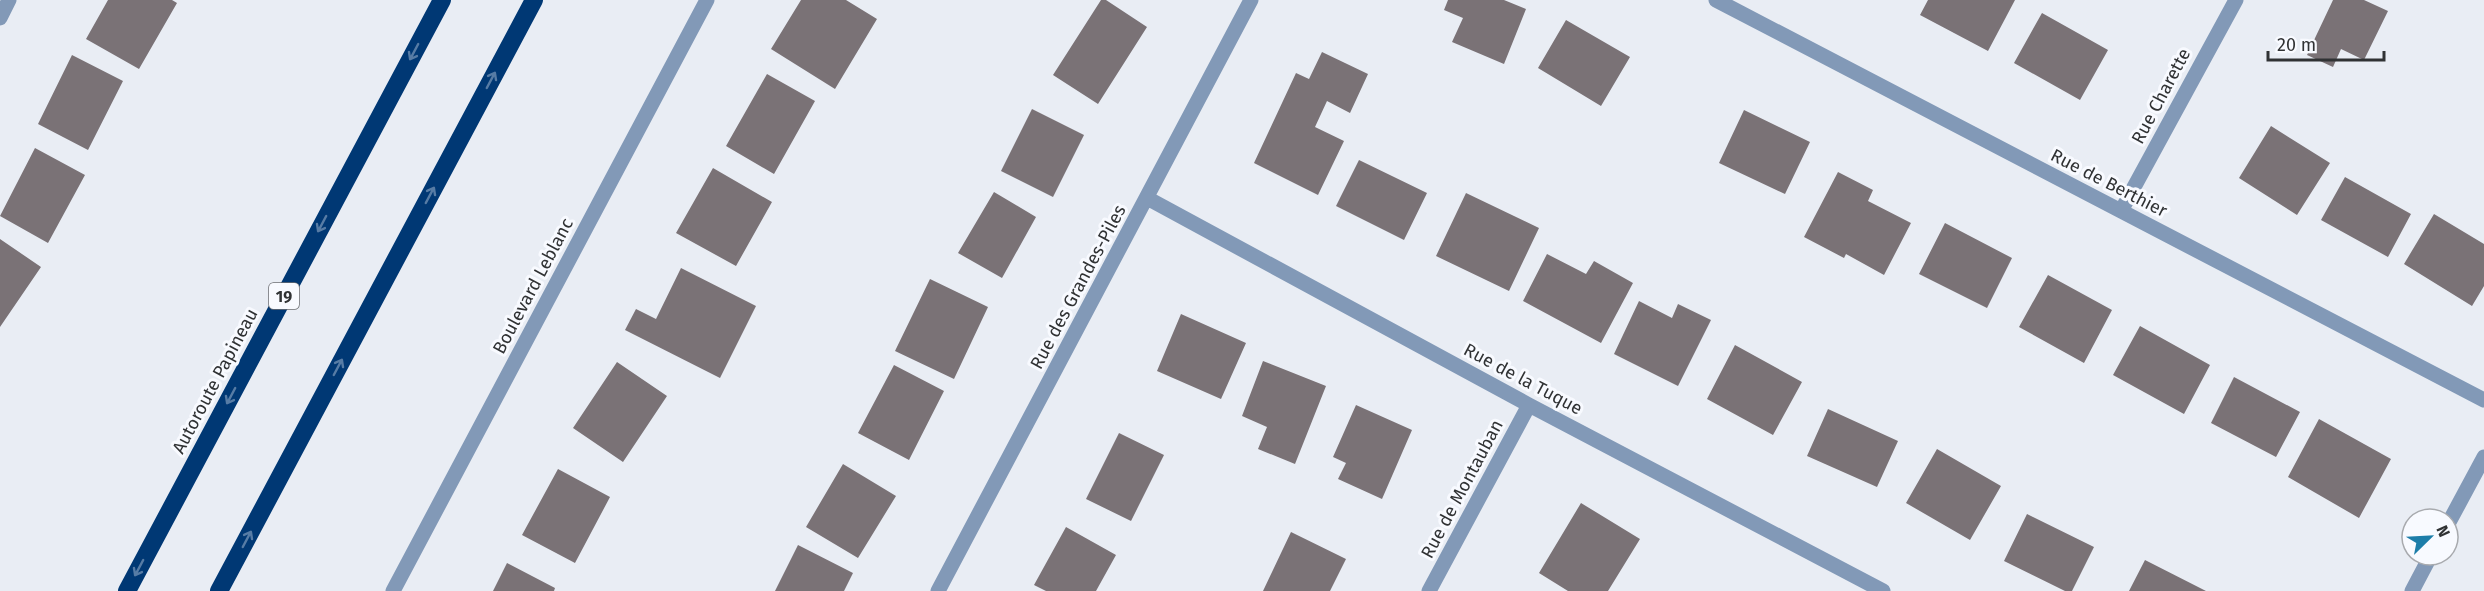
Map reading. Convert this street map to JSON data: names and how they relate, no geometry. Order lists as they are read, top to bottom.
{
  "streets": {
    "highway": ["19", "Autoroute Papineau"],
    "street": [
      "Rue Charette",
      "Rue de Berthier",
      "Boulevard Leblanc",
      "Rue des Grandes-Piles",
      "Rue de la Tuque",
      "Rue de Montauban"
    ]
  },
  "crossings": [
    ["Rue Charette", "Rue de Berthier"],
    ["Rue des Grandes-Piles", "Rue de la Tuque"],
    ["Rue de la Tuque", "Rue de Montauban"]
  ],
  "scale_bar": "20 m",
  "north": "top right"
}
